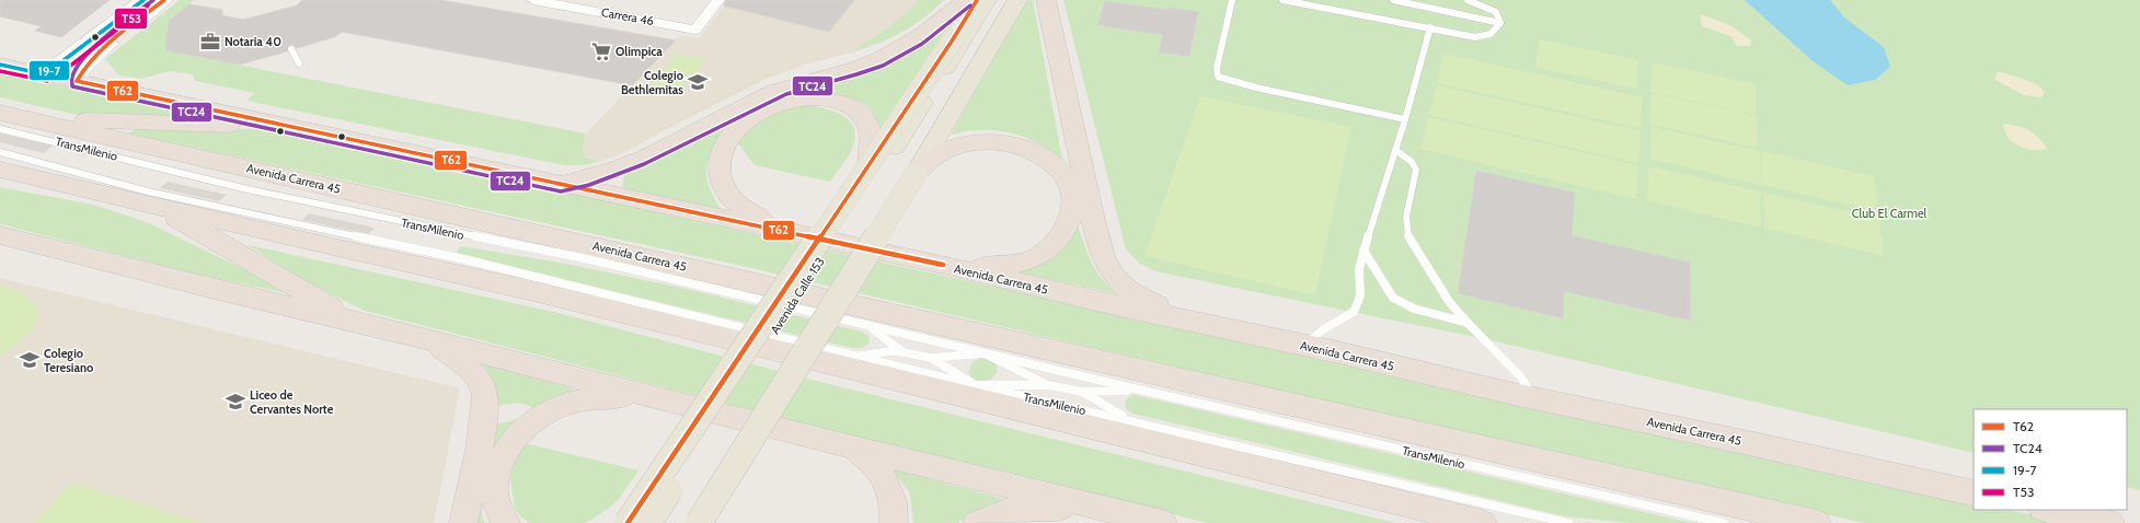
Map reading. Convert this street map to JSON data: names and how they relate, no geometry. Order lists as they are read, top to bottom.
{
  "streets": {
    "highway": ["Avenida Carrera 45"],
    "main road": ["Avenida Calle 153"],
    "street": ["Carrera 46"],
    "lane": ["TransMilenio"]
  },
  "parks": ["Club El Carmel"],
  "places": {
    "office": ["Notaria 40"],
    "supermarket": ["Olimpica"],
    "school or university": ["Colegio Bethlemitas", "Colegio Teresiano", "Liceo de Cervantes Norte"]
  },
  "lines": [
    "transit line T62",
    "transit line TC24",
    "transit line 19-7",
    "transit line T53"
  ],
  "legend": [
    "T62",
    "TC24",
    "19-7",
    "T53"
  ]
}
